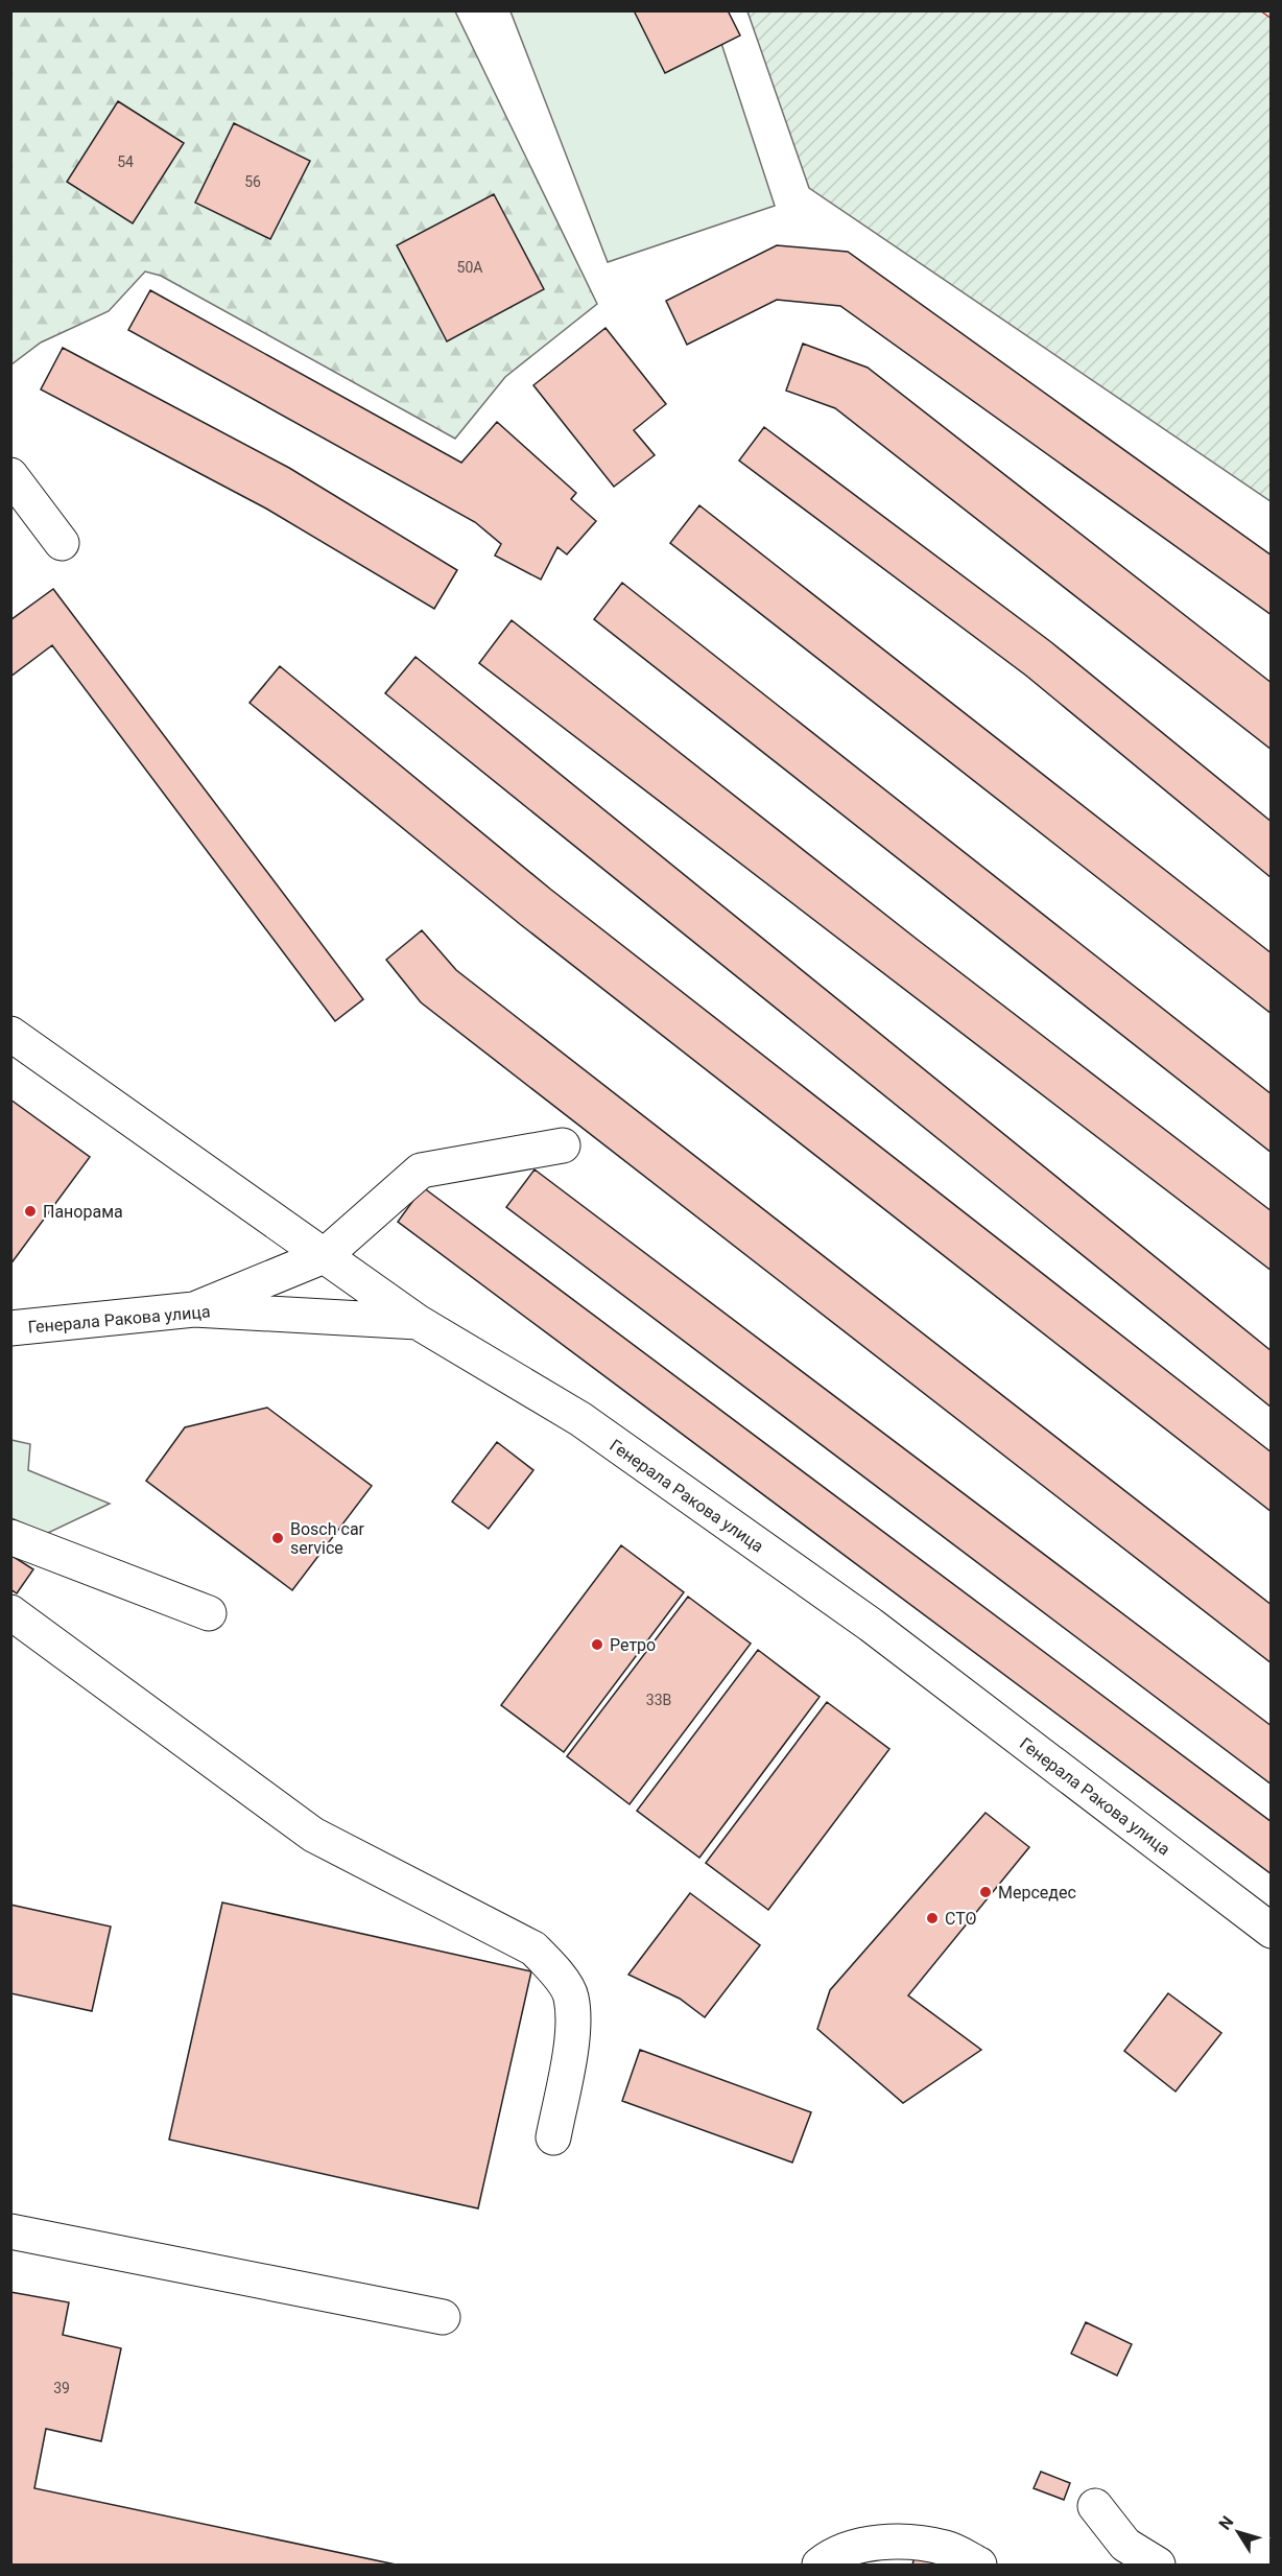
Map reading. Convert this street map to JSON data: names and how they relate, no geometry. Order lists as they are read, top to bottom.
{
  "streets": {
    "street": ["Генерала Ракова улица"]
  },
  "places": [
    "Панорама",
    "Bosch car service",
    "Ретро",
    "Мерседес",
    "СТО"
  ],
  "house_numbers": [
    "54",
    "56",
    "50А",
    "33В",
    "39"
  ],
  "north": "top left"
}
